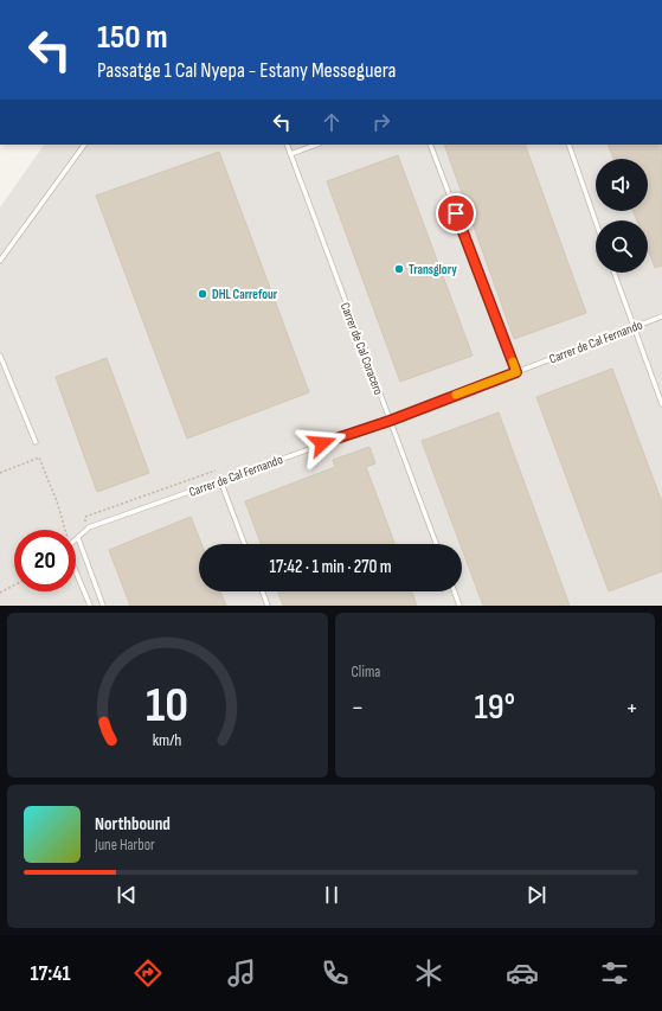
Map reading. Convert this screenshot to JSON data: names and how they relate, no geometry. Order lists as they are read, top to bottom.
{
  "streets": {
    "lane": ["Carrer de Cal Fernando", "Carrer de Cal Coracero"]
  },
  "crossings": [
    ["Carrer de Cal Fernando", "Carrer de Cal Coracero"]
  ],
  "places": ["Transglory", "DHL Carrefour"],
  "page": {
    "turn": ["150 m", "Passatge 1 Cal Nyepa - Estany Messeguera"],
    "limit": "20",
    "trip": "17:42 · 1 min · 270 m",
    "tile": "Clima",
    "heat": ["−", "19°", "+"],
    "song": ["Northbound", "June Harbor"],
    "tabs": "17:41",
    "gauge": ["10", "km/h"]
  }
}
